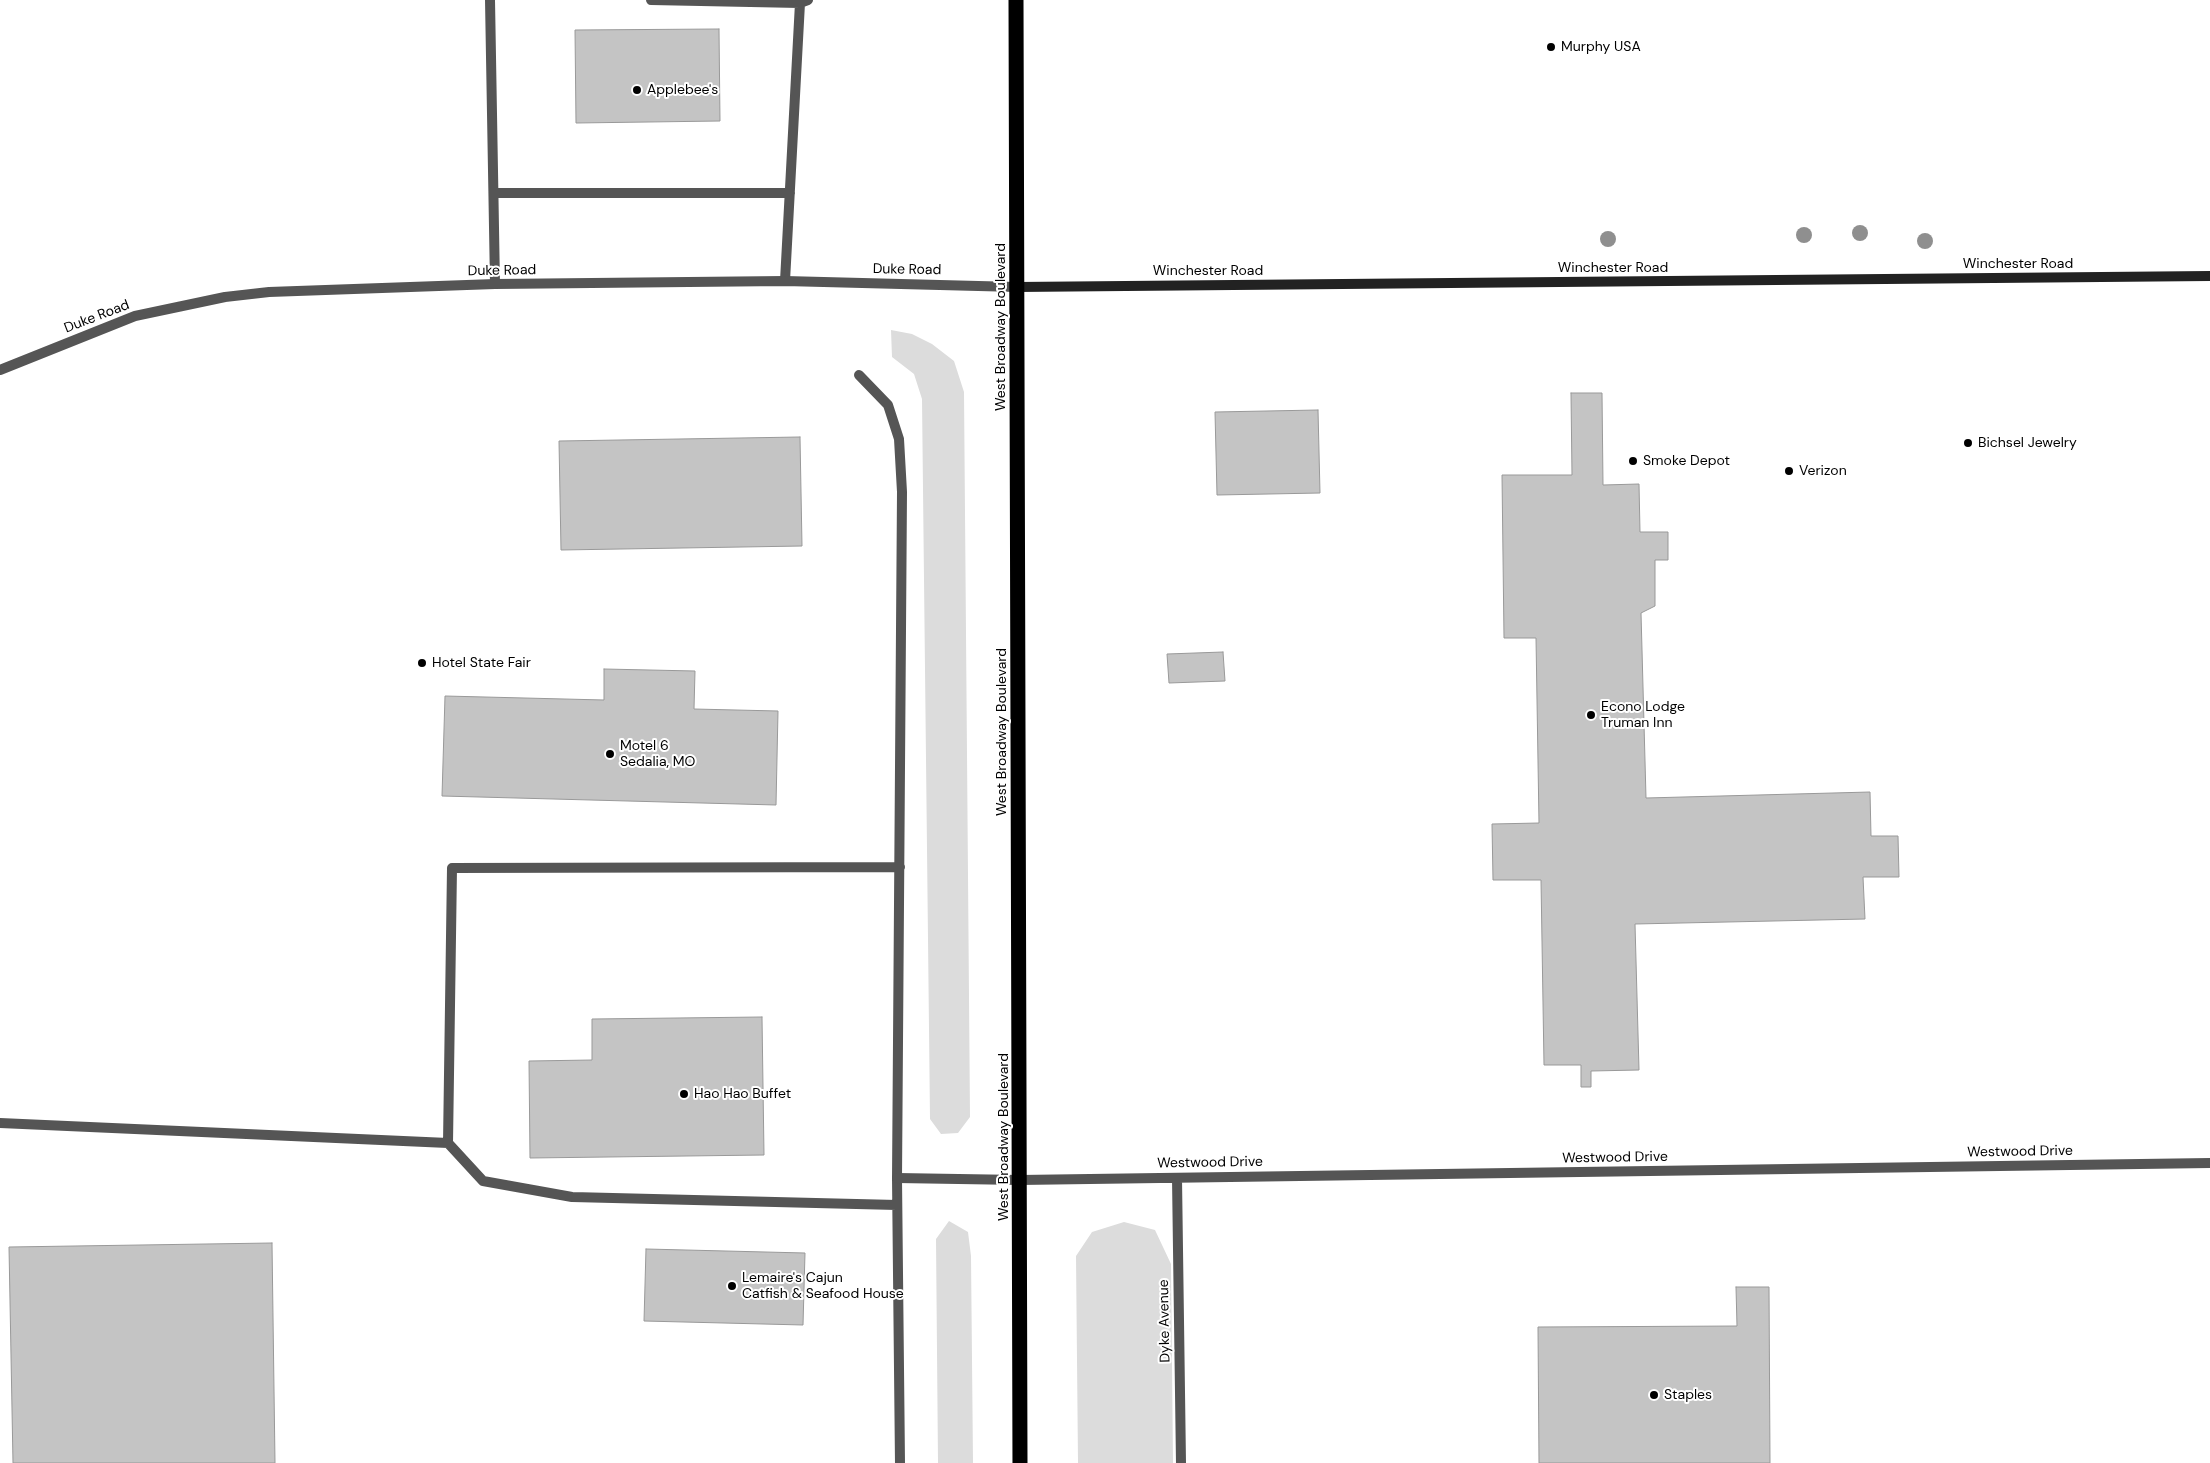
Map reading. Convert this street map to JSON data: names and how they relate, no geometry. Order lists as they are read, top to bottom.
{
  "streets": {
    "highway": ["West Broadway Boulevard"],
    "street": [
      "Winchester Road",
      "Duke Road",
      "Westwood Drive",
      "Dyke Avenue"
    ]
  },
  "crossings": [
    ["Winchester Road", "Duke Road"],
    ["Winchester Road", "West Broadway Boulevard"],
    ["Duke Road", "West Broadway Boulevard"],
    ["West Broadway Boulevard", "Westwood Drive"],
    ["Westwood Drive", "Dyke Avenue"]
  ],
  "places": [
    "Murphy USA",
    "Applebee's",
    "Bichsel Jewelry",
    "Smoke Depot",
    "Verizon",
    "Hotel State Fair",
    "Econo Lodge Truman Inn",
    "Motel 6 Sedalia, MO",
    "Hao Hao Buffet",
    "Lemaire's Cajun Catfish & Seafood House",
    "Staples"
  ]
}
